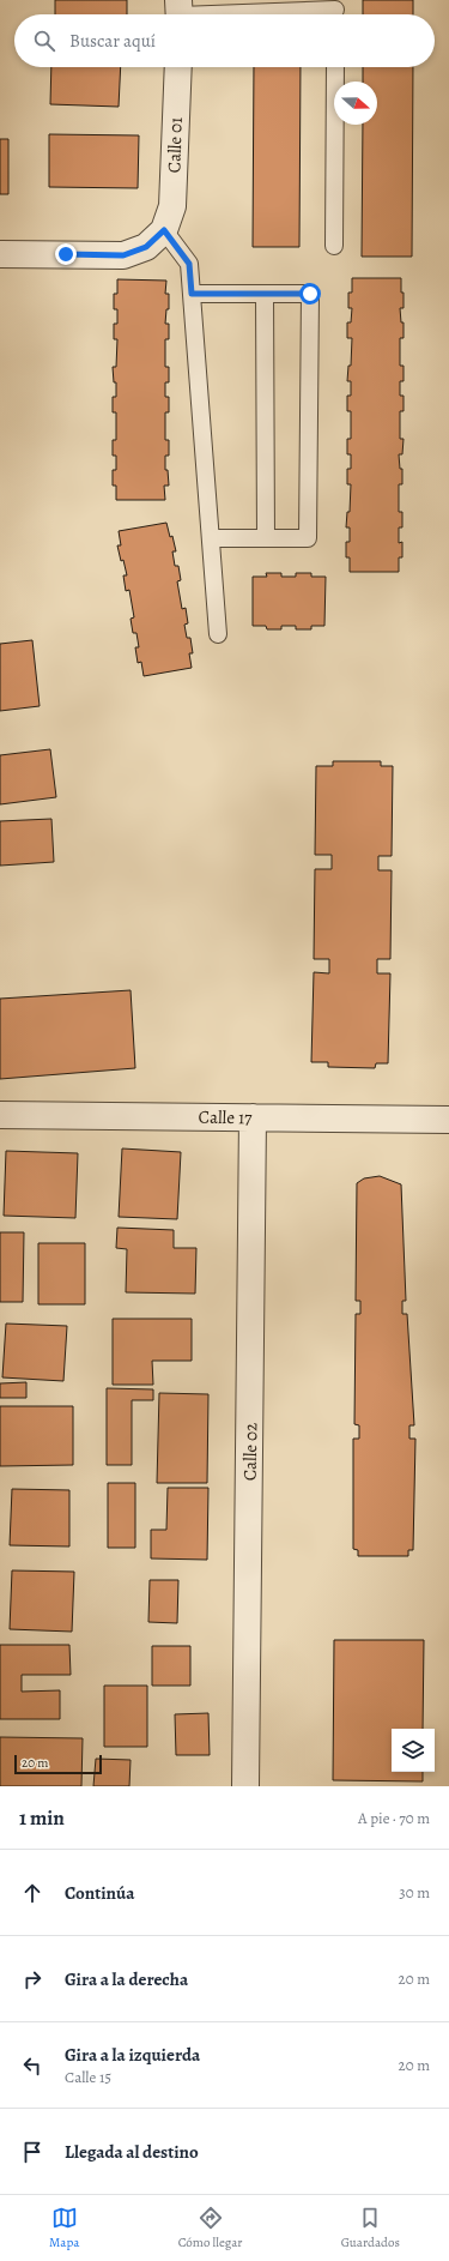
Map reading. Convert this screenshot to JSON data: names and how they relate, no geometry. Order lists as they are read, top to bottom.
{
  "streets": {
    "street": ["Calle 01", "Calle 17", "Calle 02"]
  },
  "crossings": [
    ["Calle 17", "Calle 02"]
  ],
  "scale_bar": "20 m",
  "north": "right",
  "page": {
    "search": "Buscar aquí",
    "scale": "20 m",
    "heading": ["1 min", "A pie · 70 m"],
    "list": [
      ["Continúa", "30 m"],
      ["Gira a la derecha", "20 m"],
      ["Gira a la izquierda", "Calle 15", "20 m"],
      "Llegada al destino"
    ],
    "nav": ["Mapa", "Cómo llegar", "Guardados"]
  }
}
